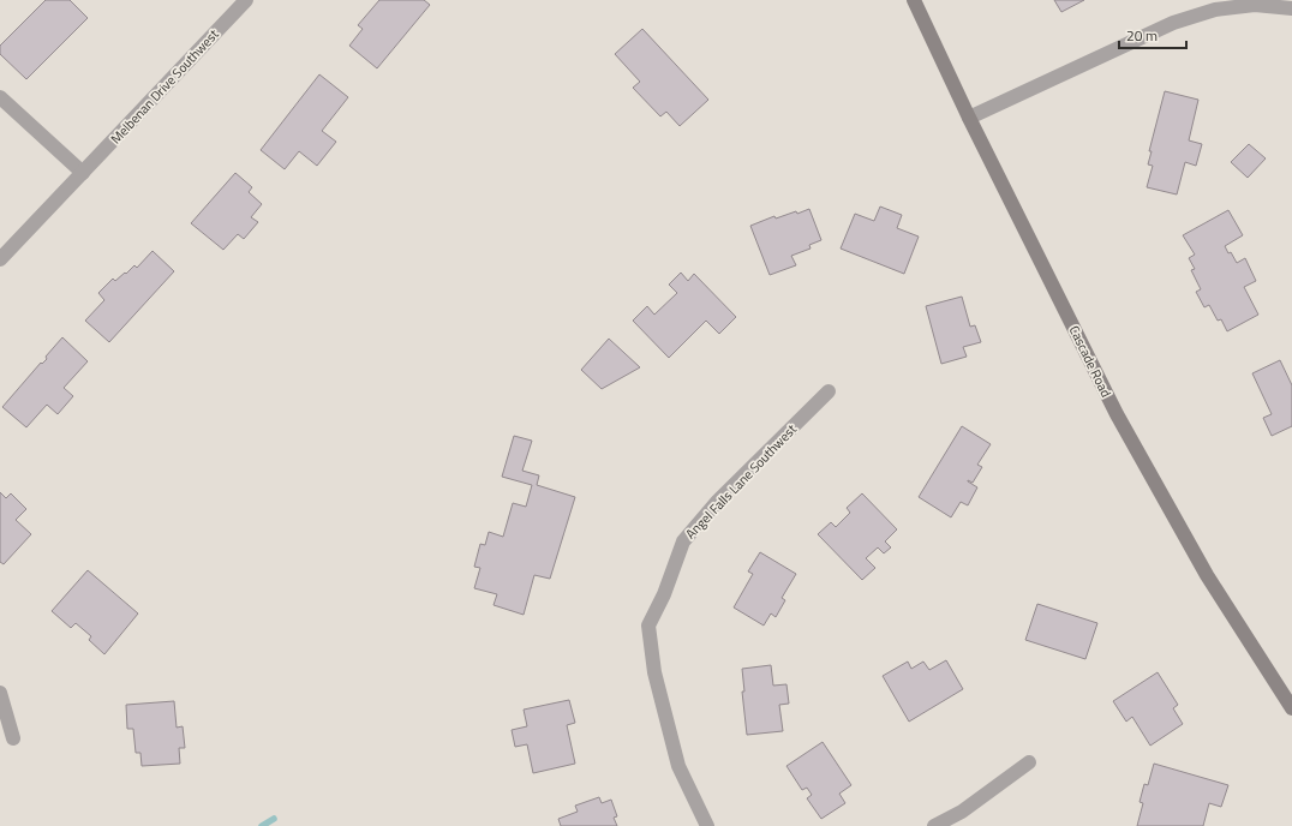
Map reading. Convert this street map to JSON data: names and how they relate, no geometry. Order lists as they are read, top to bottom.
{
  "streets": {
    "main road": ["Cascade Road"],
    "street": ["Melbenan Drive Southwest", "Angel Falls Lane Southwest"]
  },
  "scale_bar": "20 m"
}
